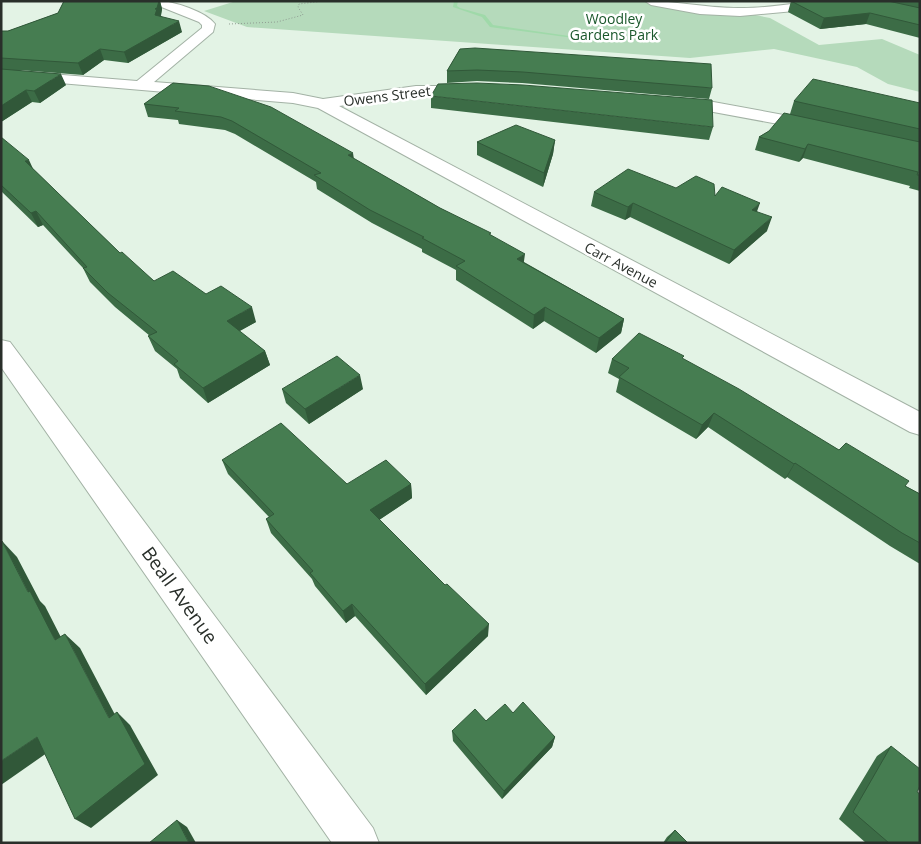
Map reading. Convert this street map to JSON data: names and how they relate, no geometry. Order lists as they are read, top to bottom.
{
  "streets": {
    "street": ["Owens Street", "Carr Avenue", "Beall Avenue"]
  },
  "crossings": [
    ["Owens Street", "Carr Avenue"]
  ],
  "parks": ["Woodley Gardens Park"]
}
